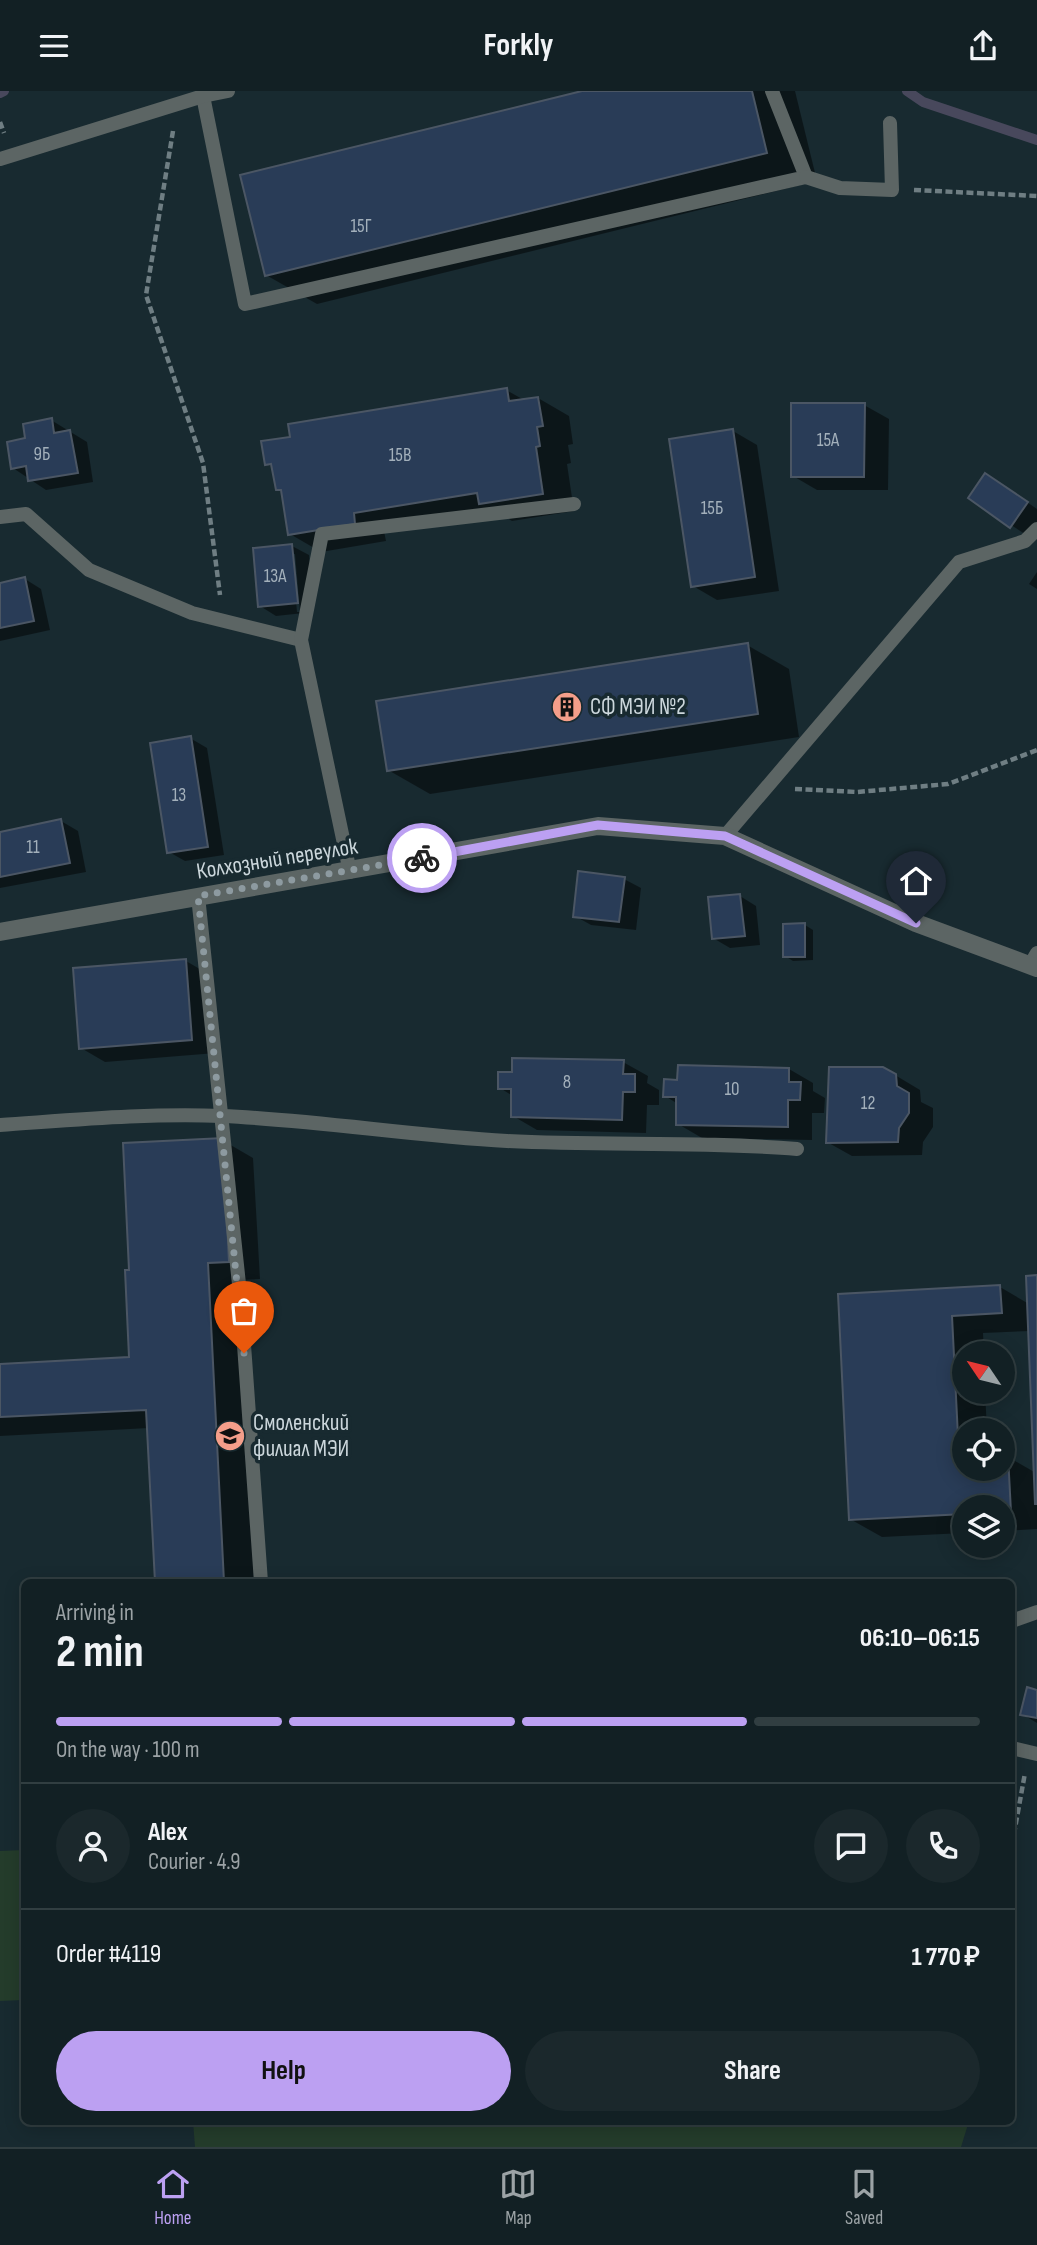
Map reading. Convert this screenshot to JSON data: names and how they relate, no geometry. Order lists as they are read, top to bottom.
{
  "streets": {
    "street": ["Колхозный переулок"]
  },
  "places": {
    "building": ["СФ МЭИ №2"],
    "school or university": ["Смоленский филиал МЭИ"]
  },
  "house_numbers": [
    "15Г",
    "15А",
    "9Б",
    "15В",
    "15Б",
    "13А",
    "13",
    "11",
    "8",
    "10",
    "12"
  ],
  "north": "top left",
  "page": {
    "header": "Forkly",
    "heading": ["2 min", "Arriving in", "06:10–06:15"],
    "panel": [
      "Alex",
      "Courier · 4.9",
      "Order #4119",
      "1 770 ₽"
    ],
    "bar": "On the way · 100 m",
    "buttons": ["Help", "Share"],
    "tabs": ["Home", "Map", "Saved"]
  }
}
